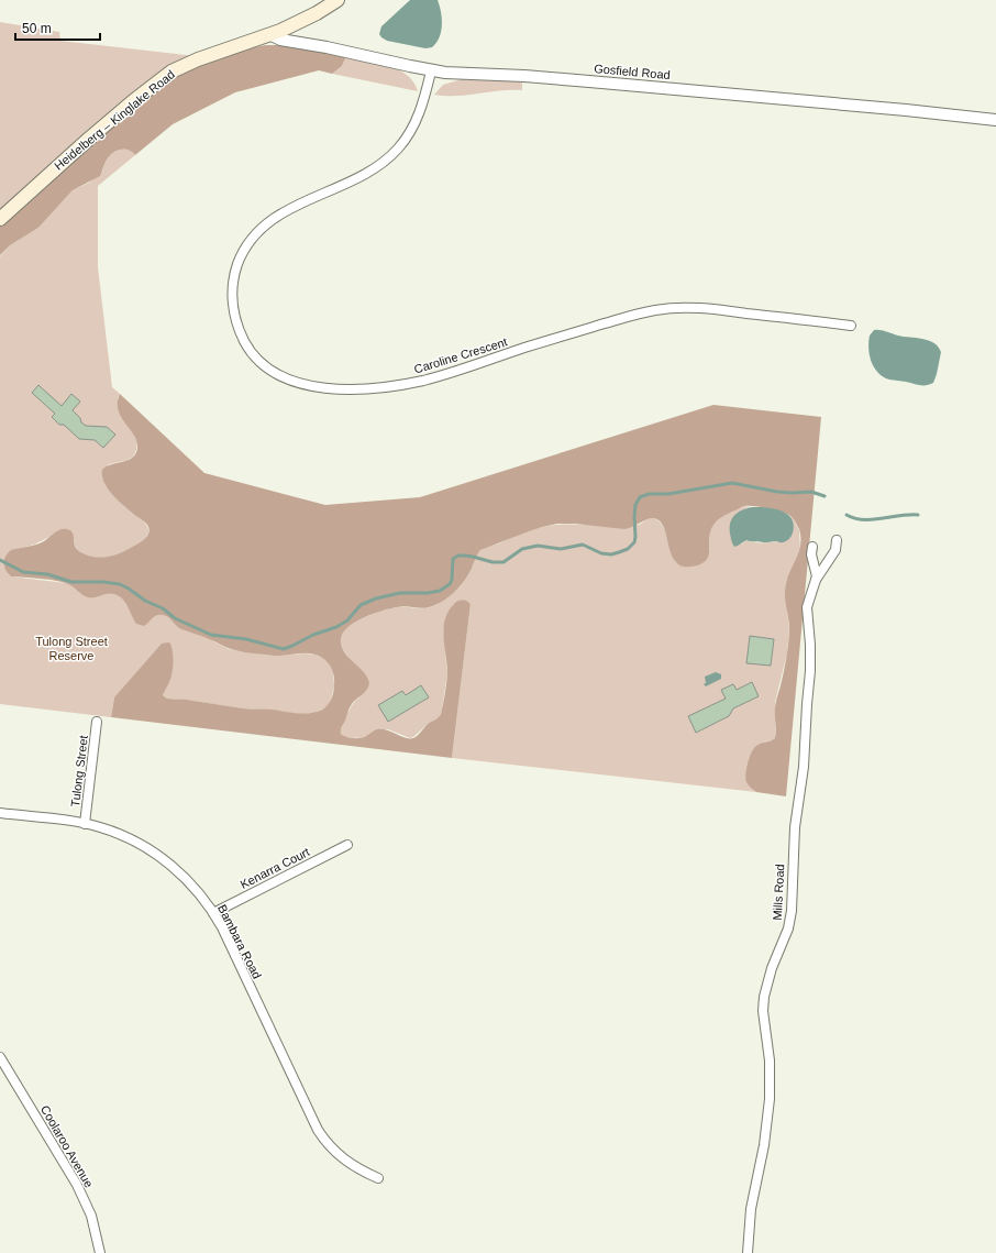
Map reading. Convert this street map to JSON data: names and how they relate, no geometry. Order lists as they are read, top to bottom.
{
  "streets": {
    "main road": ["Heidelberg – Kinglake Road"],
    "street": [
      "Gosfield Road",
      "Caroline Crescent",
      "Tulong Street",
      "Kenarra Court",
      "Mills Road",
      "Bambara Road",
      "Coolaroo Avenue"
    ]
  },
  "crossings": [
    ["Gosfield Road", "Heidelberg – Kinglake Road"],
    ["Gosfield Road", "Caroline Crescent"],
    ["Tulong Street", "Bambara Road"],
    ["Kenarra Court", "Bambara Road"]
  ],
  "parks": ["Tulong Street Reserve"],
  "scale_bar": "50 m"
}
